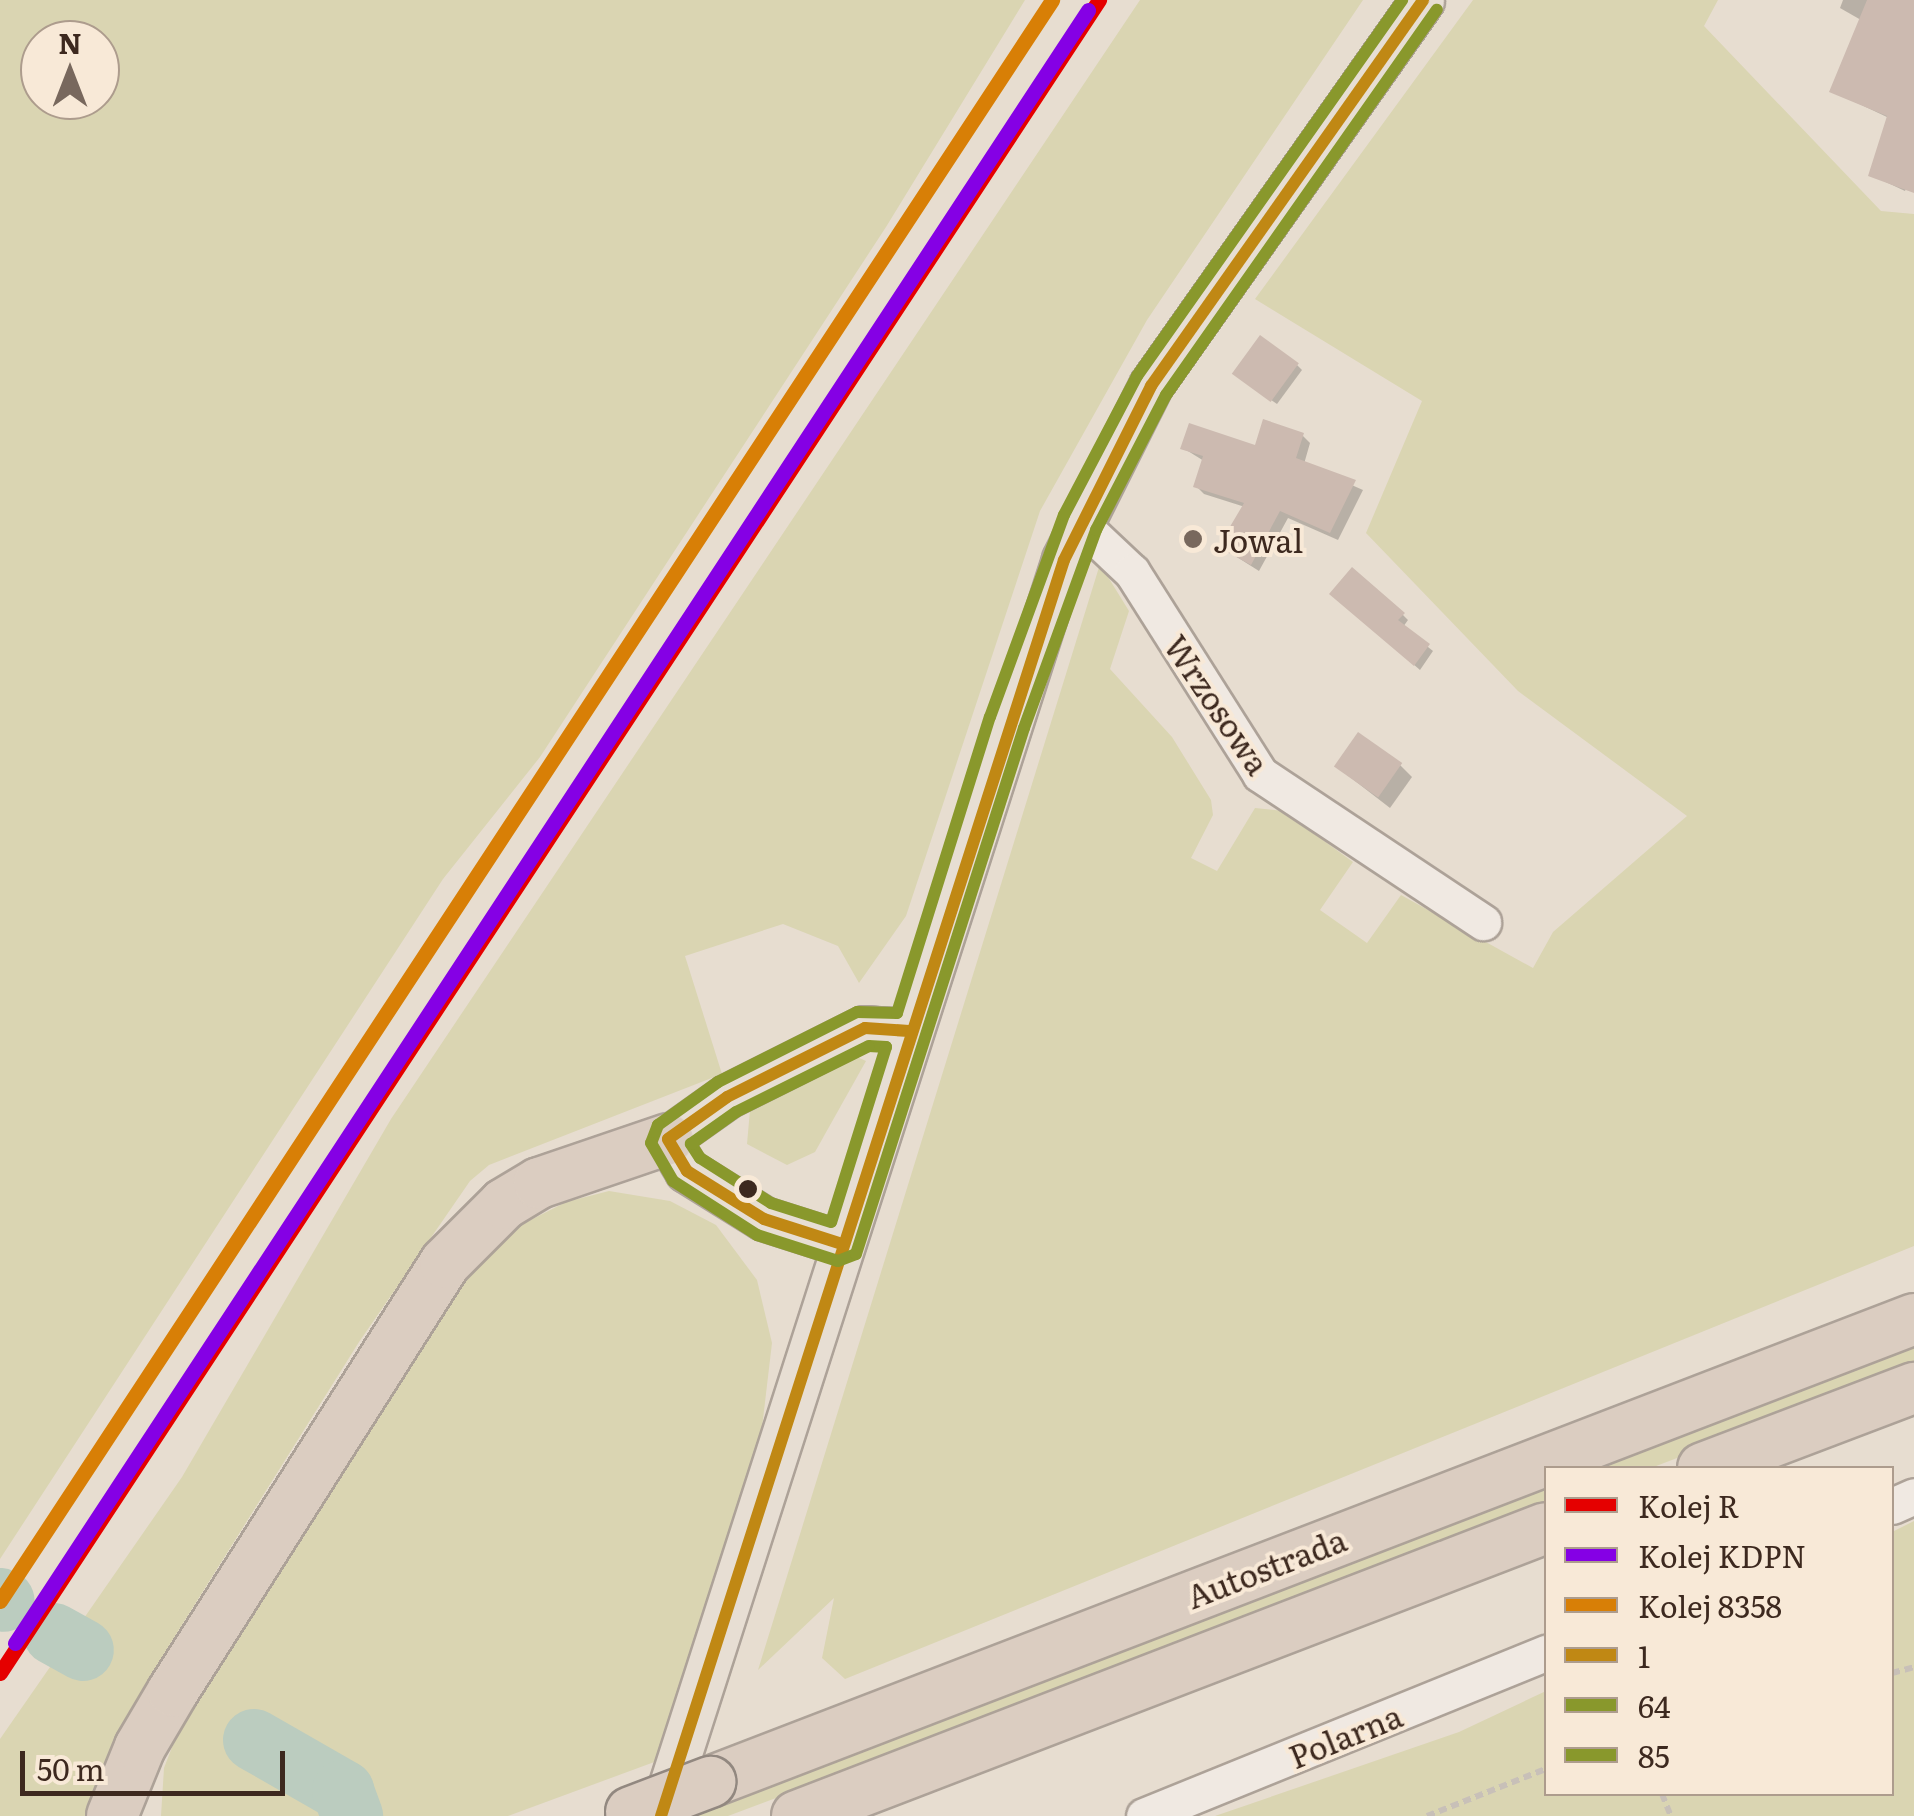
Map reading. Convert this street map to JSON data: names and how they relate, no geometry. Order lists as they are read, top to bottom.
{
  "streets": {
    "highway": ["Autostrada"],
    "street": ["Wrzosowa", "Polarna"]
  },
  "places": ["Jowal"],
  "lines": [
    "rail line R",
    "rail line 8358",
    "transit line 1",
    "transit line 85",
    "rail line KDPN",
    "transit line 64"
  ],
  "legend": [
    "Kolej R",
    "Kolej KDPN",
    "Kolej 8358",
    "1",
    "64",
    "85"
  ],
  "scale_bar": "50 m",
  "north": "top"
}
